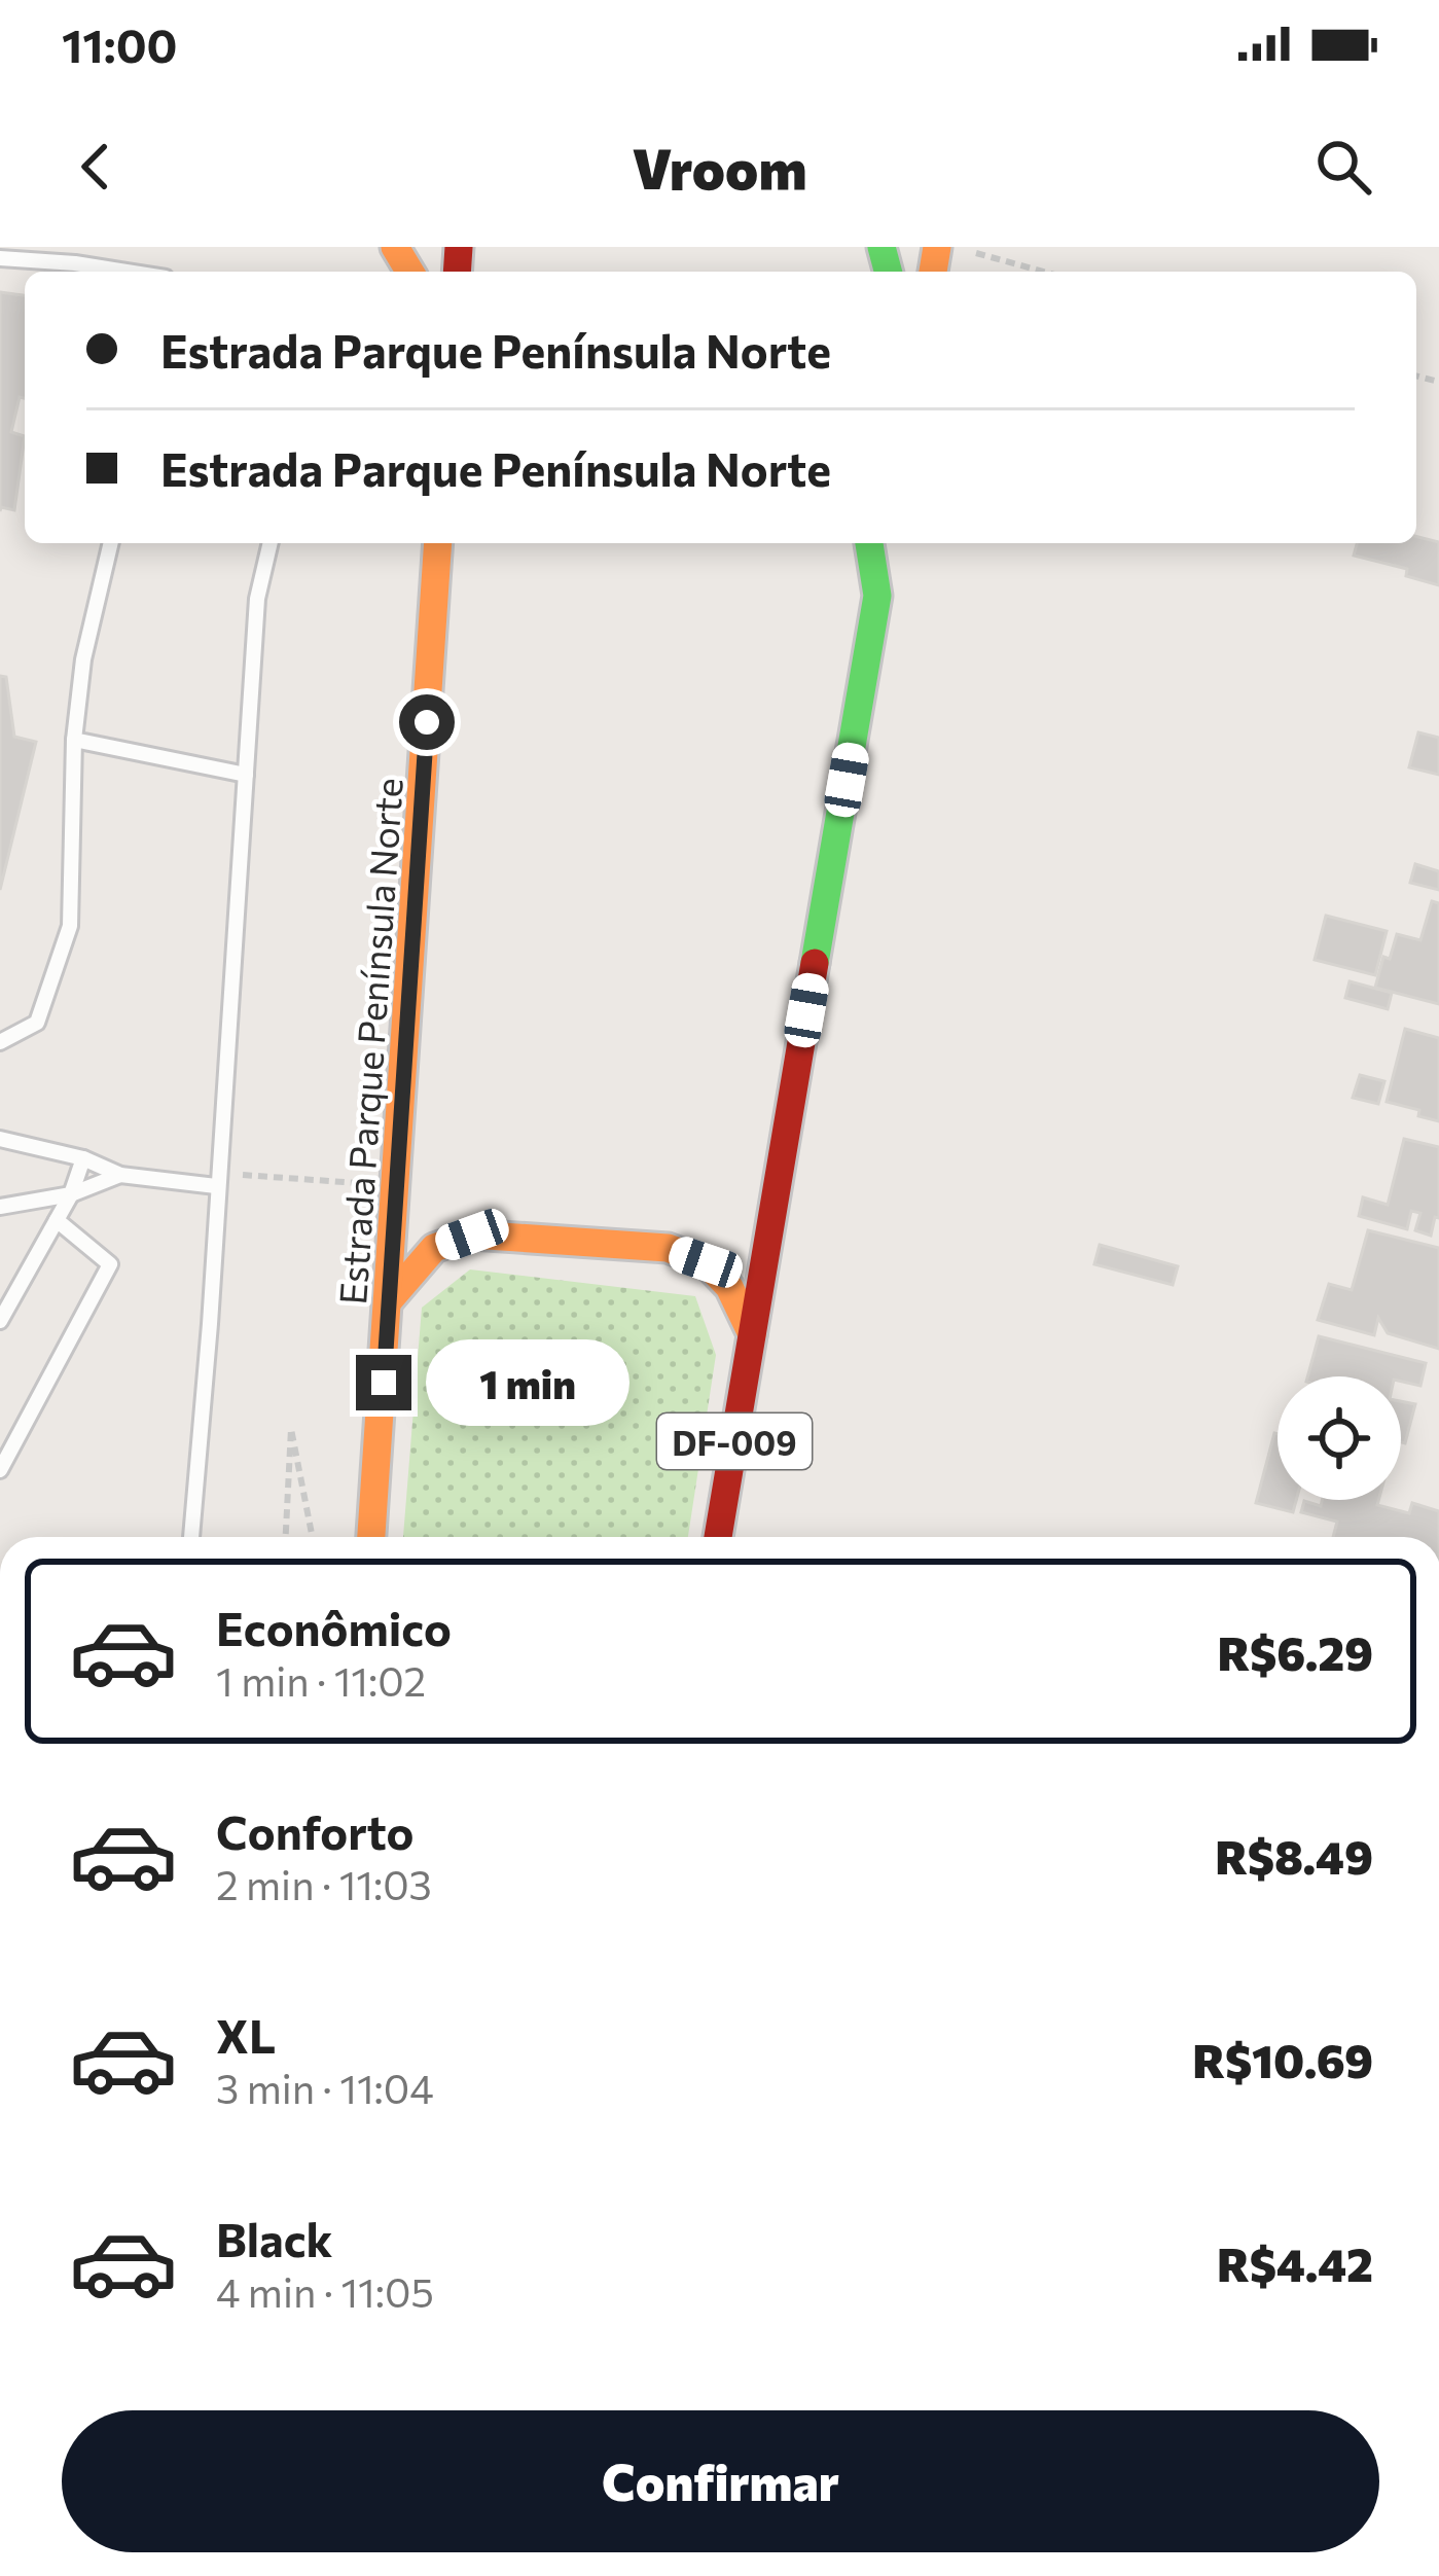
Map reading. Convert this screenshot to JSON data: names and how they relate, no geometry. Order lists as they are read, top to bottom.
{
  "streets": {
    "main road": ["Estrada Parque Península Norte", "DF-009"]
  },
  "page": {
    "status": "11:00",
    "header": "Vroom",
    "banner": ["Estrada Parque Península Norte", "Estrada Parque Península Norte"],
    "bubble": "1 min",
    "list": [
      {
        "name": "Econômico",
        "note": "1 min · 11:02",
        "value": "R$6.29"
      },
      {
        "name": "Conforto",
        "note": "2 min · 11:03",
        "value": "R$8.49"
      },
      {
        "name": "XL",
        "note": "3 min · 11:04",
        "value": "R$10.69"
      },
      {
        "name": "Black",
        "note": "4 min · 11:05",
        "value": "R$4.42"
      }
    ],
    "buttons": "Confirmar"
  }
}
